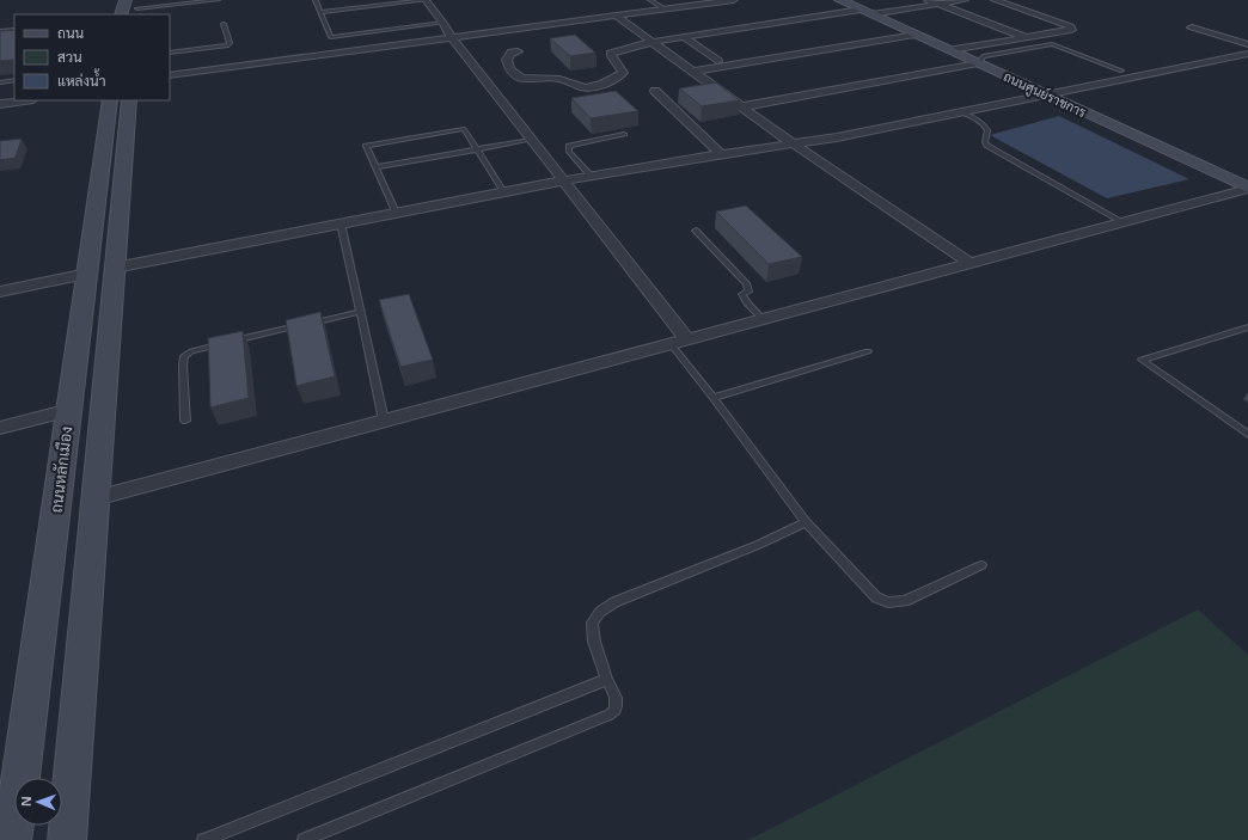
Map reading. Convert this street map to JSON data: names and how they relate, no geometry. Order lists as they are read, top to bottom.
{
  "streets": {
    "street": ["ถนนศูนย์ราชการ", "ถนนหลักเมือง"]
  },
  "legend": ["ถนน", "สวน", "แหล่งน้ำ"],
  "north": "left"
}
